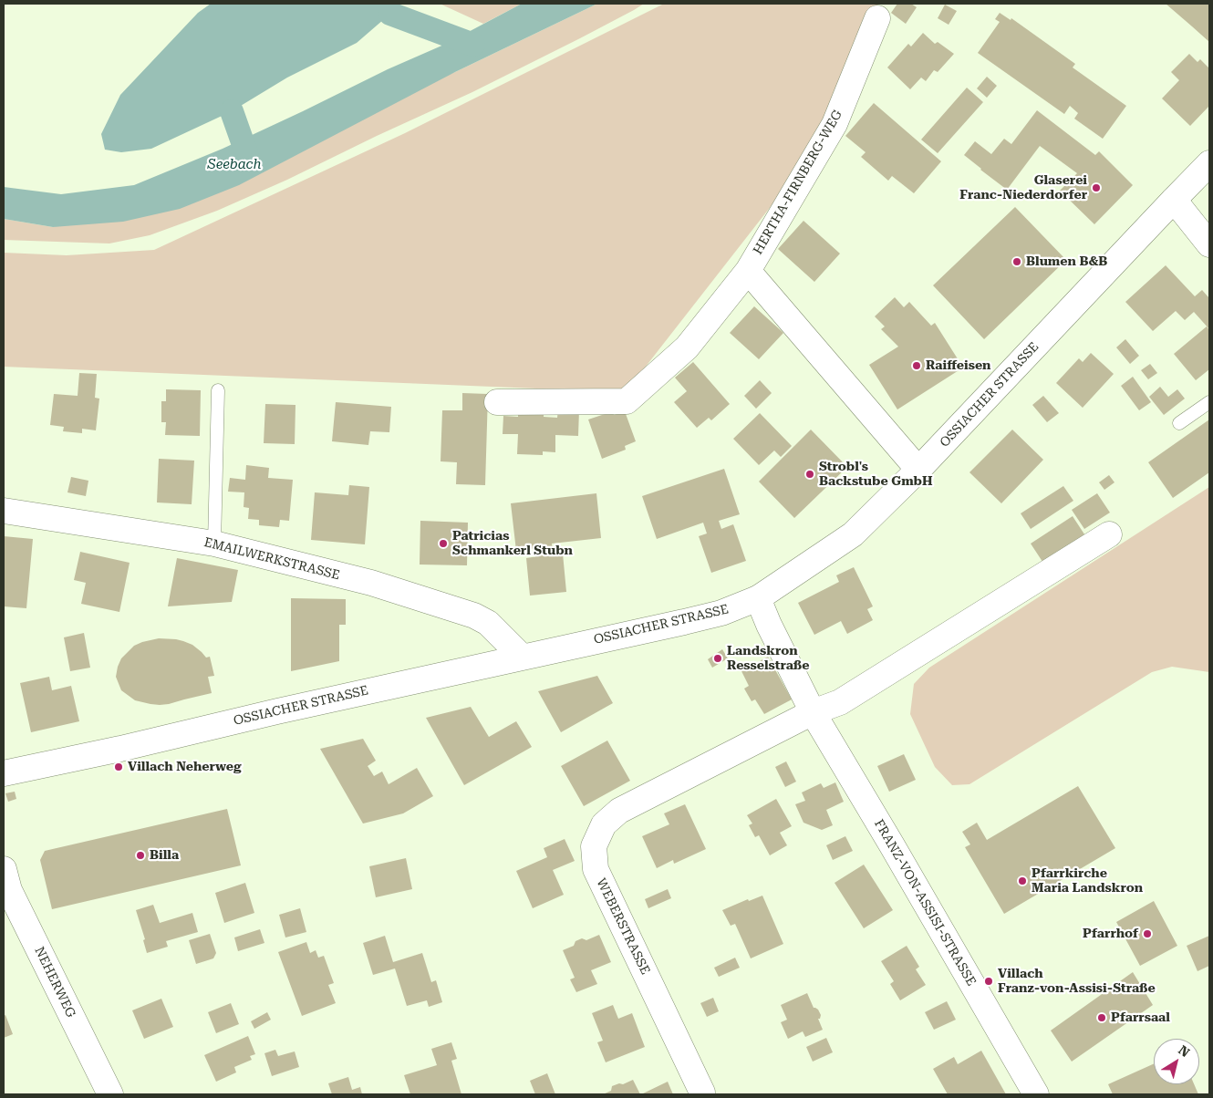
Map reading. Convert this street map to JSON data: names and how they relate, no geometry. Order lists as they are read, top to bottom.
{
  "streets": {
    "street": [
      "HERTHA-FIRNBERG-WEG",
      "OSSIACHER STRASSE",
      "EMAILWERKSTRASSE",
      "FRANZ-VON-ASSISI-STRASSE",
      "WEBERSTRASSE",
      "NEHERWEG"
    ]
  },
  "crossings": [
    ["OSSIACHER STRASSE", "EMAILWERKSTRASSE"],
    ["OSSIACHER STRASSE", "FRANZ-VON-ASSISI-STRASSE"],
    ["FRANZ-VON-ASSISI-STRASSE", "WEBERSTRASSE"]
  ],
  "water": ["Seebach"],
  "places": [
    "Glaserei Franc-Niederdorfer",
    "Blumen B&B",
    "Raiffeisen",
    "Strobl's Backstube GmbH",
    "Patricias Schmankerl Stubn",
    "Landskron Resselstraße",
    "Villach Neherweg",
    "Billa",
    "Pfarrkirche Maria Landskron",
    "Pfarrhof",
    "Villach Franz-von-Assisi-Straße",
    "Pfarrsaal"
  ],
  "north": "top right"
}
